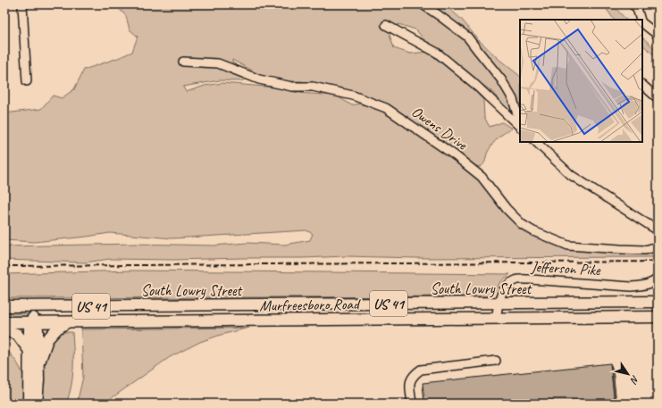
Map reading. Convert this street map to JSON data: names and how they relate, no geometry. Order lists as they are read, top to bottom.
{
  "streets": {
    "main road": ["South Lowry Street", "US 41", "Murfreesboro Road"],
    "street": ["Owens Drive", "Jefferson Pike"]
  },
  "crossings": [
    ["Jefferson Pike", "South Lowry Street"],
    ["Jefferson Pike", "Murfreesboro Road"]
  ],
  "north": "bottom right"
}
